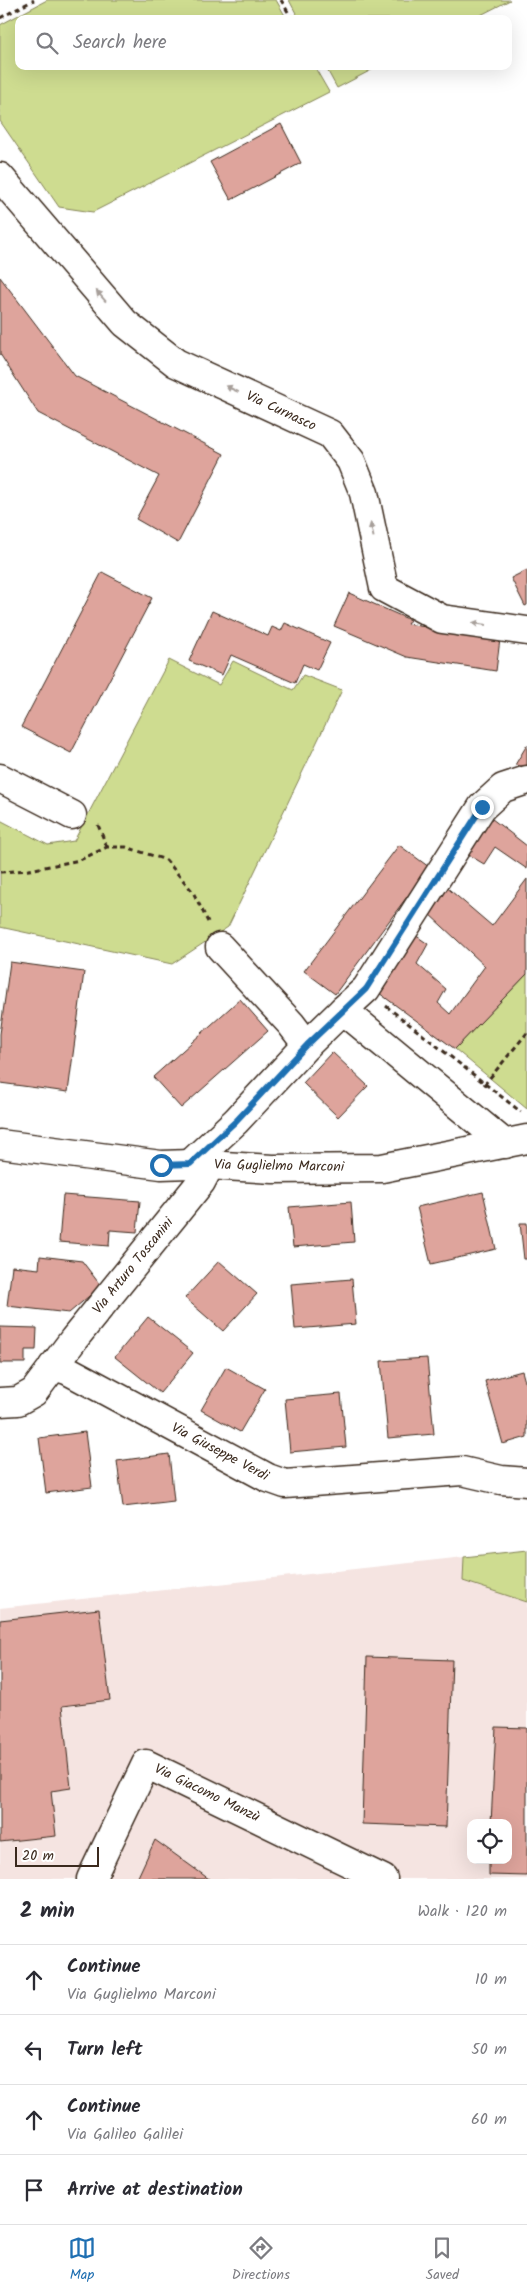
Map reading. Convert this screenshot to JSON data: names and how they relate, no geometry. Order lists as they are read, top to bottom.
{
  "streets": {
    "street": [
      "Via Curnasco",
      "Via Guglielmo Marconi",
      "Via Arturo Toscanini",
      "Via Giuseppe Verdi",
      "Via Giacomo Manzù"
    ]
  },
  "crossings": [
    ["Via Guglielmo Marconi", "Via Arturo Toscanini"],
    ["Via Arturo Toscanini", "Via Giuseppe Verdi"]
  ],
  "one_way": ["Via Curnasco"],
  "scale_bar": "20 m",
  "page": {
    "search": "Search here",
    "scale": "20 m",
    "heading": ["2 min", "Walk · 120 m"],
    "list": [
      ["Continue", "Via Guglielmo Marconi", "10 m"],
      ["Turn left", "50 m"],
      ["Continue", "Via Galileo Galilei", "60 m"],
      "Arrive at destination"
    ],
    "nav": ["Map", "Directions", "Saved"]
  }
}
